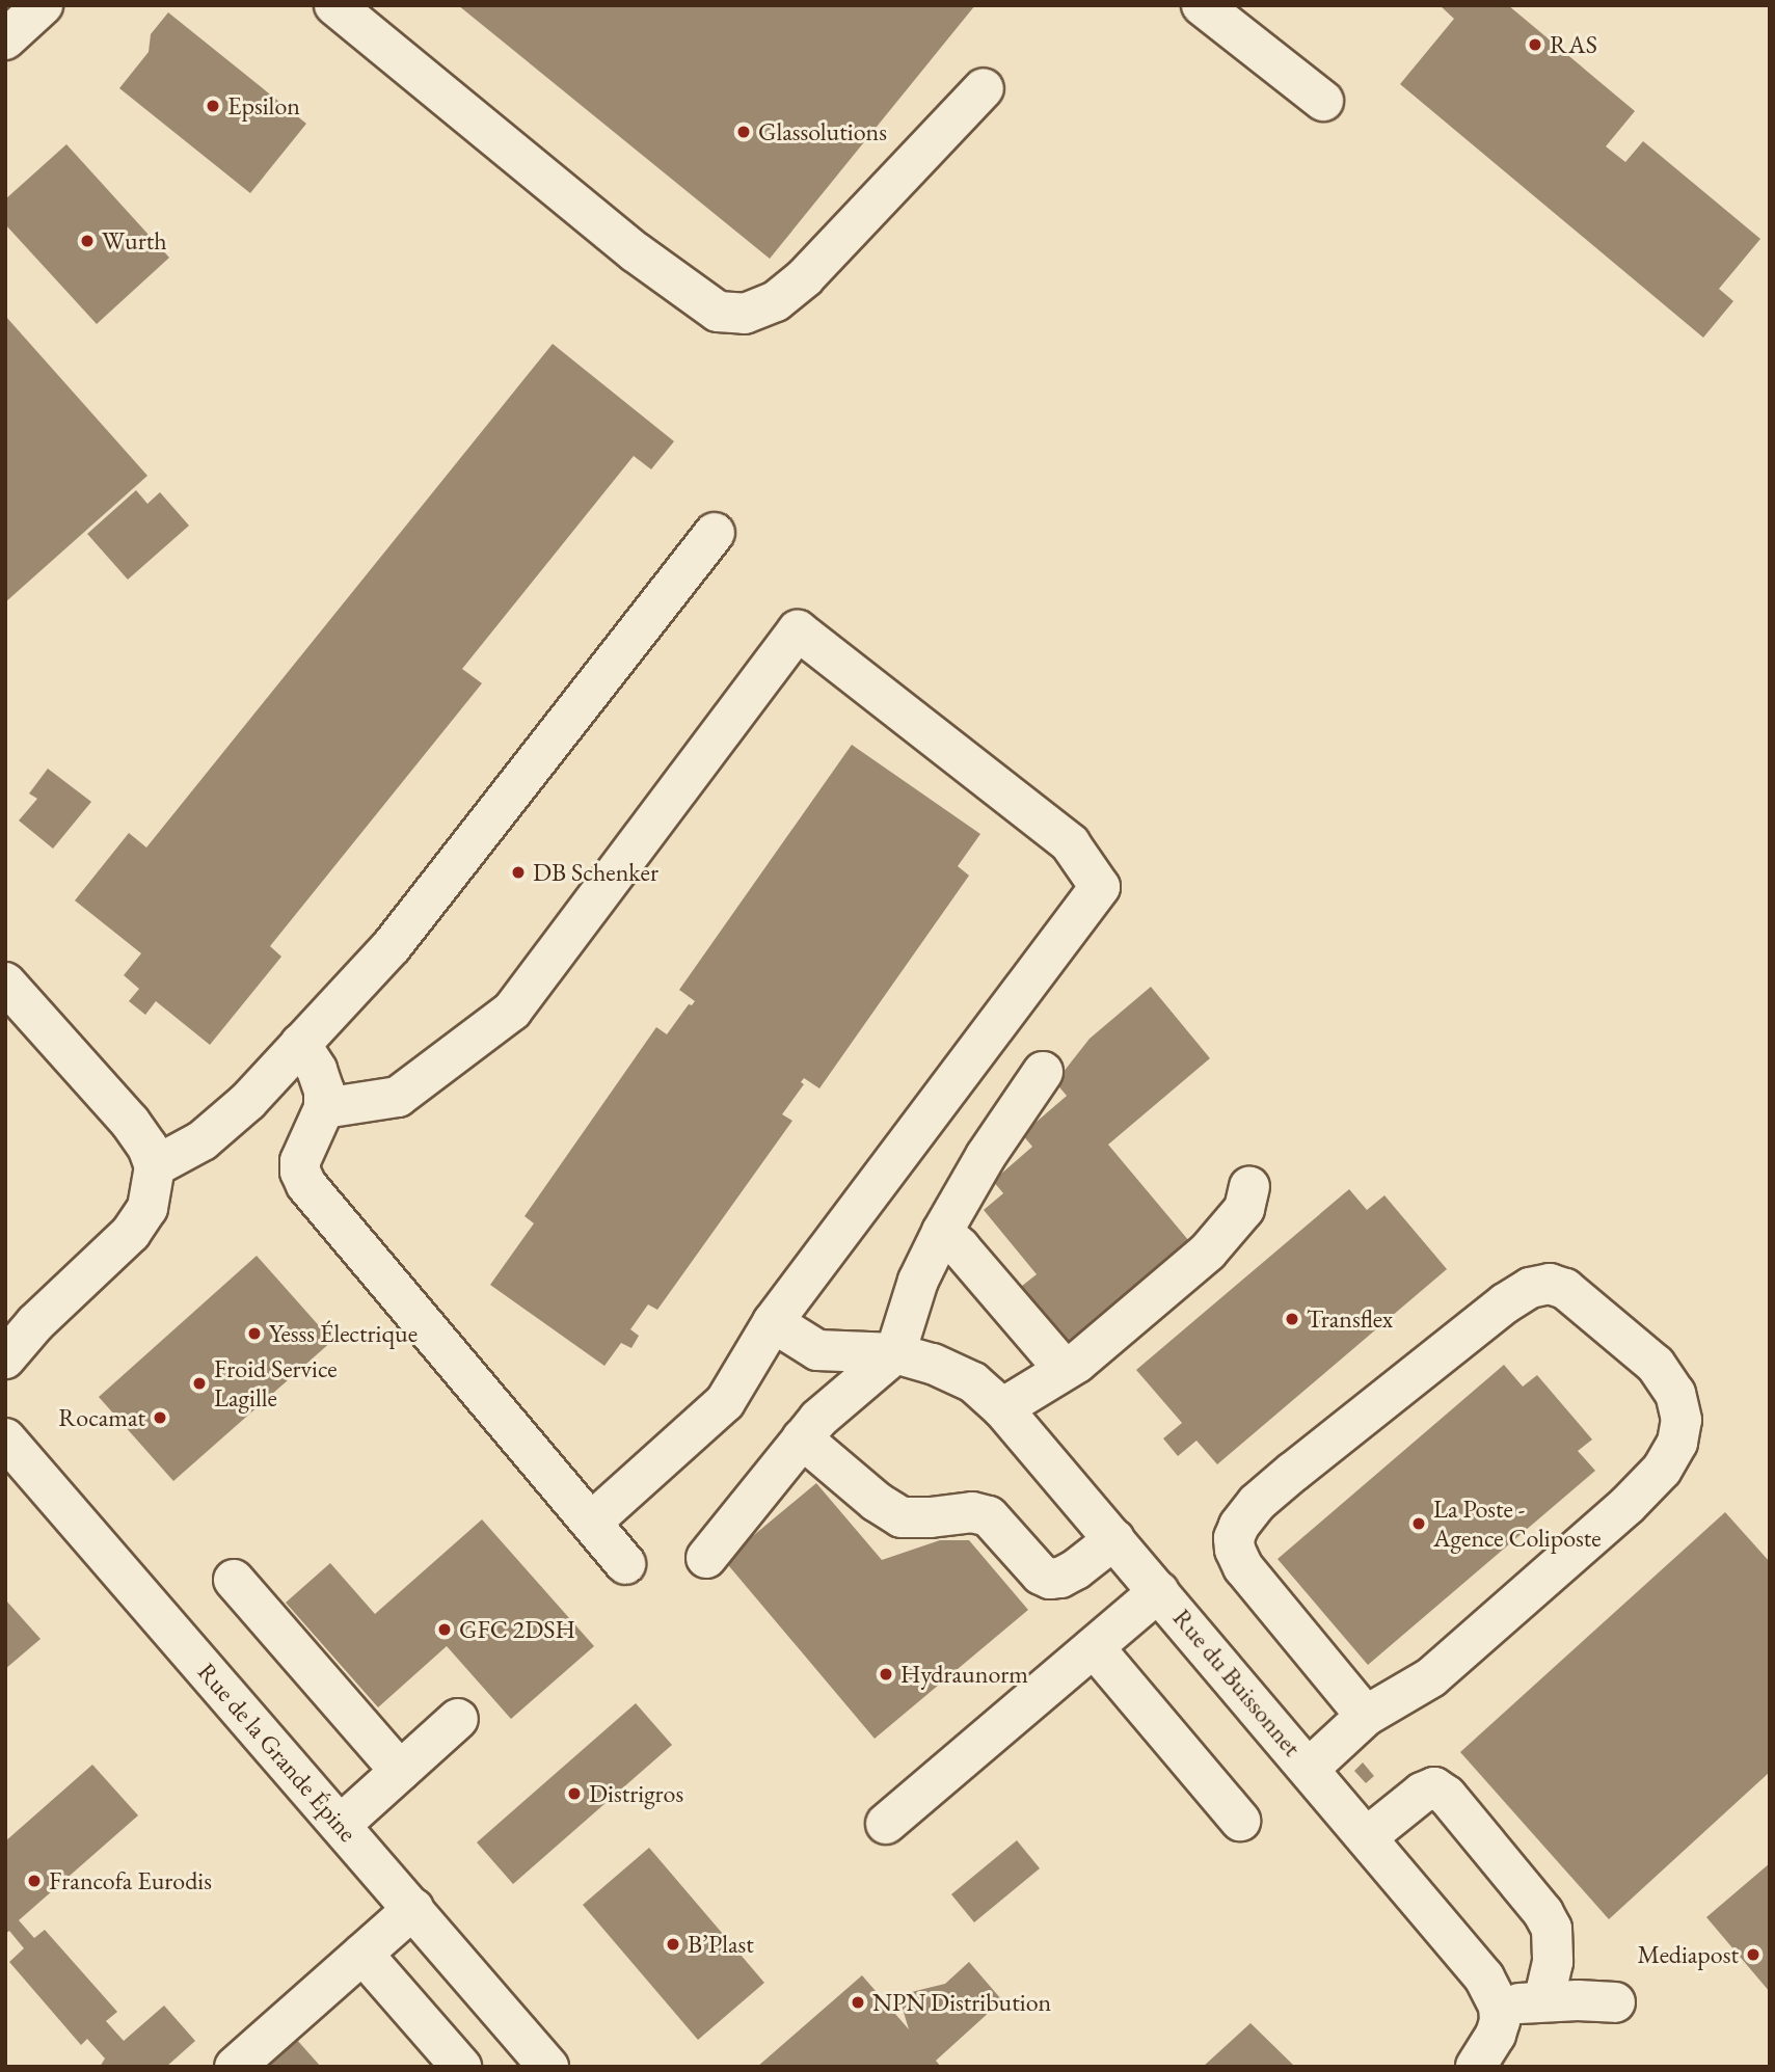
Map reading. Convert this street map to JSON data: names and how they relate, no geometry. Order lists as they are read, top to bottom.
{
  "streets": {
    "street": ["Rue du Buissonnet", "Rue de la Grande Épine"]
  },
  "places": [
    "RAS",
    "Epsilon",
    "Glassolutions",
    "Wurth",
    "DB Schenker",
    "Transflex",
    "Yesss Électrique",
    "Froid Service Lagille",
    "Rocamat",
    "La Poste - Agence Coliposte",
    "GFC 2DSH",
    "Hydraunorm",
    "Distrigros",
    "Francofa Eurodis",
    "B’Plast",
    "Mediapost",
    "NPN Distribution"
  ]
}
